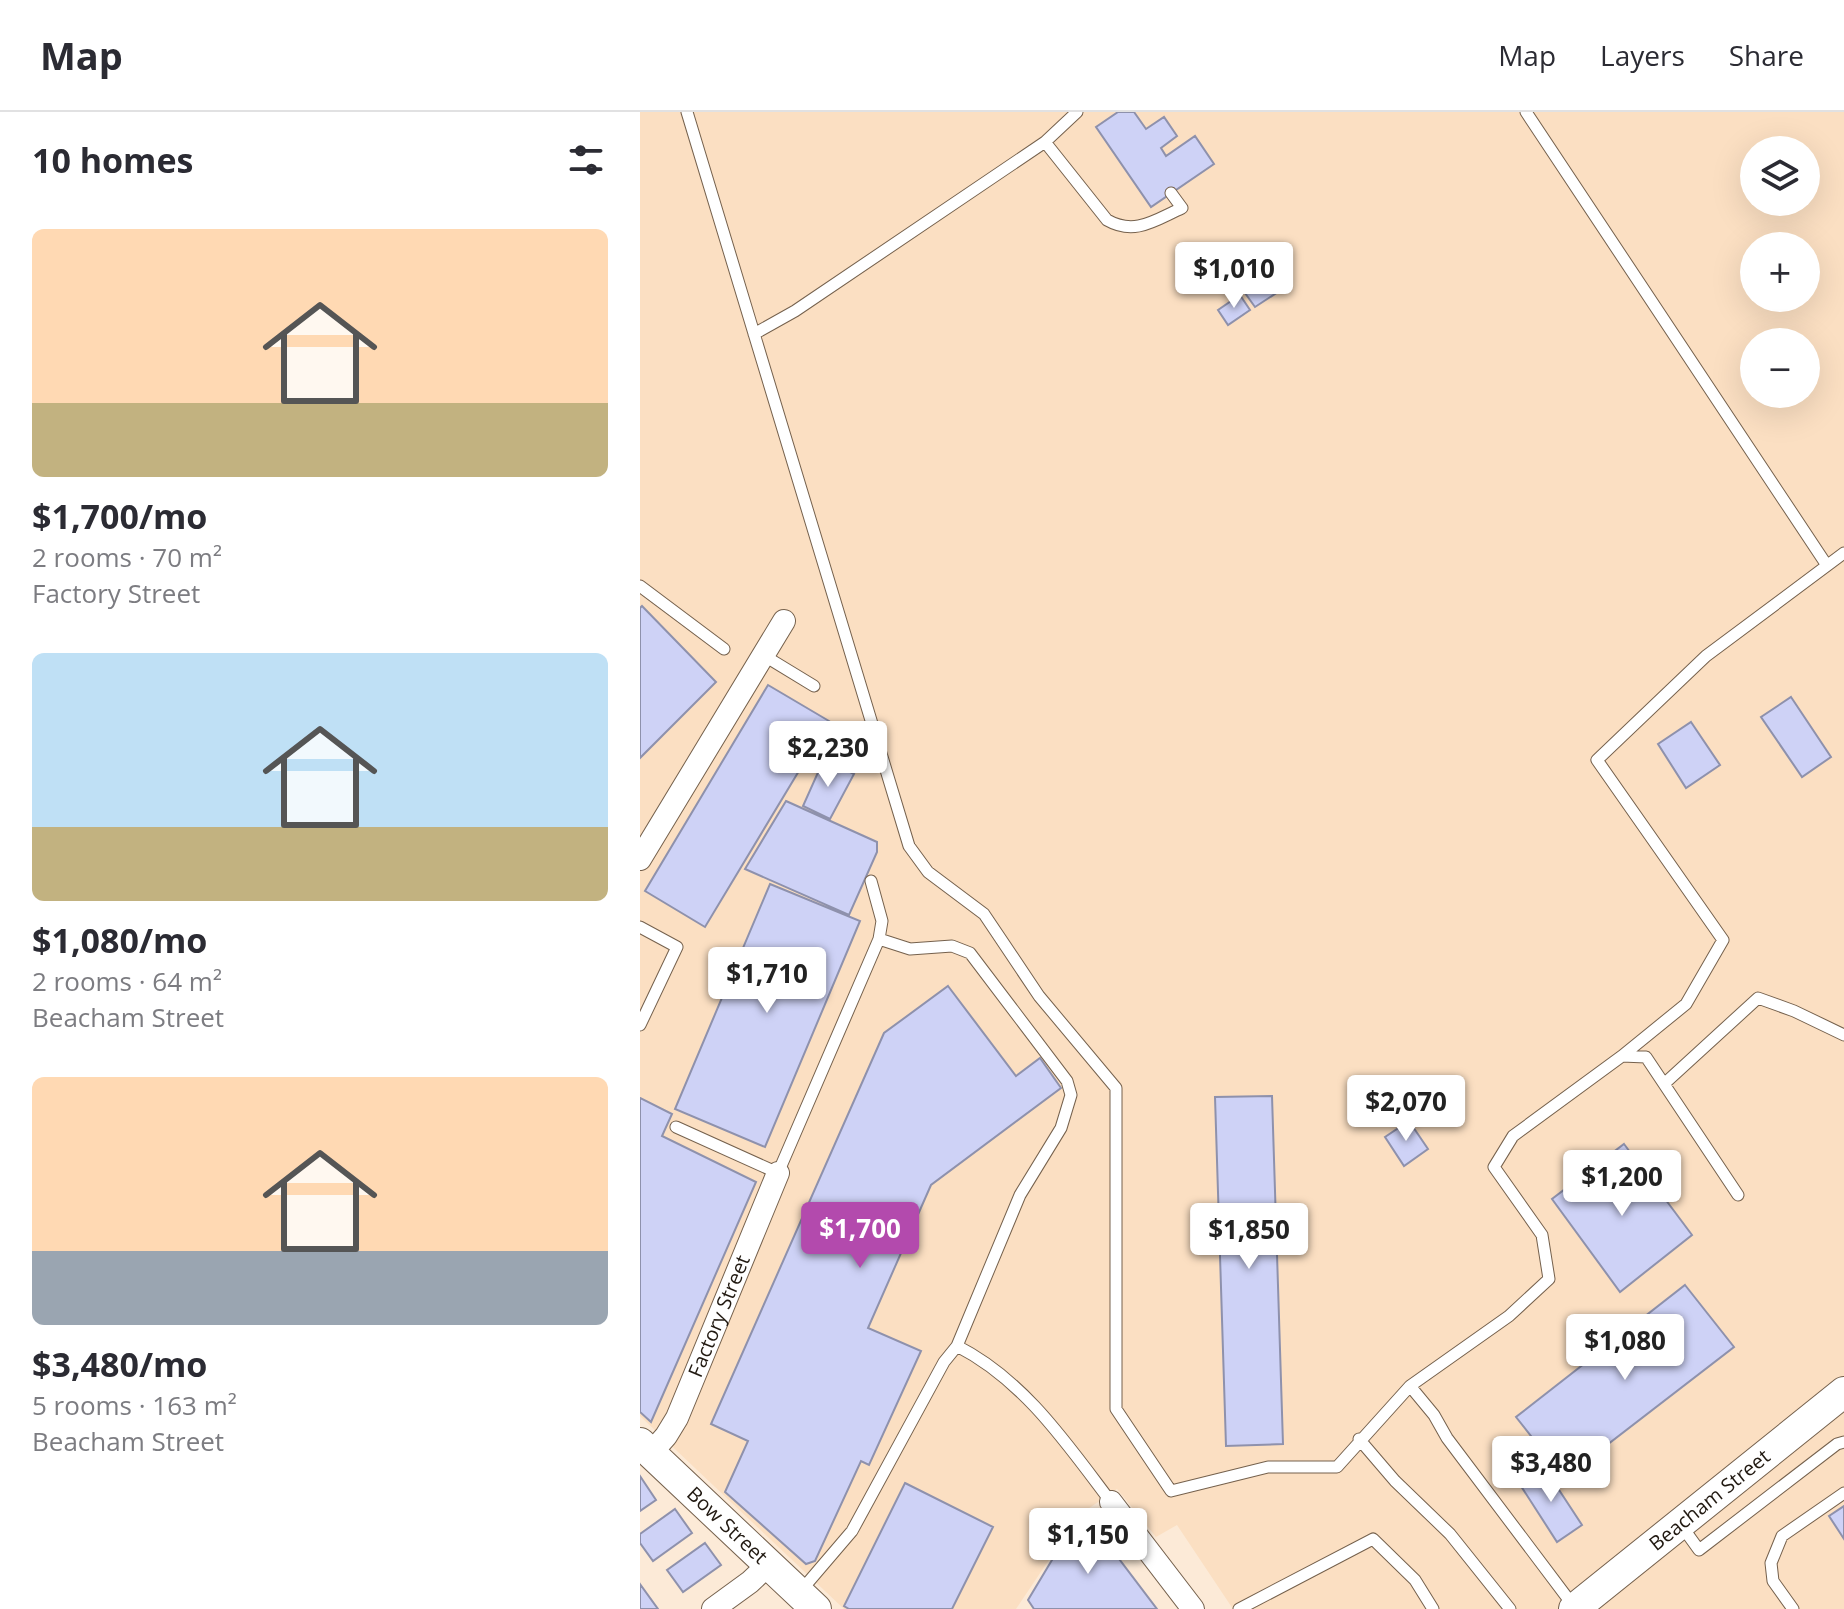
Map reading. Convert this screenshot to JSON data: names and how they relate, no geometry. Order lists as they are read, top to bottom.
{
  "streets": {
    "main road": ["Beacham Street", "Bow Street"],
    "street": ["Factory Street"]
  },
  "crossings": [
    ["Factory Street", "Bow Street"]
  ],
  "page": {
    "header": "Map",
    "nav": ["Map", "Layers", "Share"],
    "heading": "10 homes",
    "map_buttons": ["+", "−"],
    "list": [
      {
        "name": "$1,700/mo",
        "note": "2 rooms · 70 m² · Factory Street"
      },
      {
        "name": "$1,080/mo",
        "note": "2 rooms · 64 m² · Beacham Street"
      },
      {
        "name": "$3,480/mo",
        "note": "5 rooms · 163 m² · Beacham Street"
      }
    ],
    "price": [
      "$1,010",
      "$2,230",
      "$1,710",
      "$2,070",
      "$1,200",
      "$1,700",
      "$1,850",
      "$1,080",
      "$3,480",
      "$1,150"
    ]
  }
}
